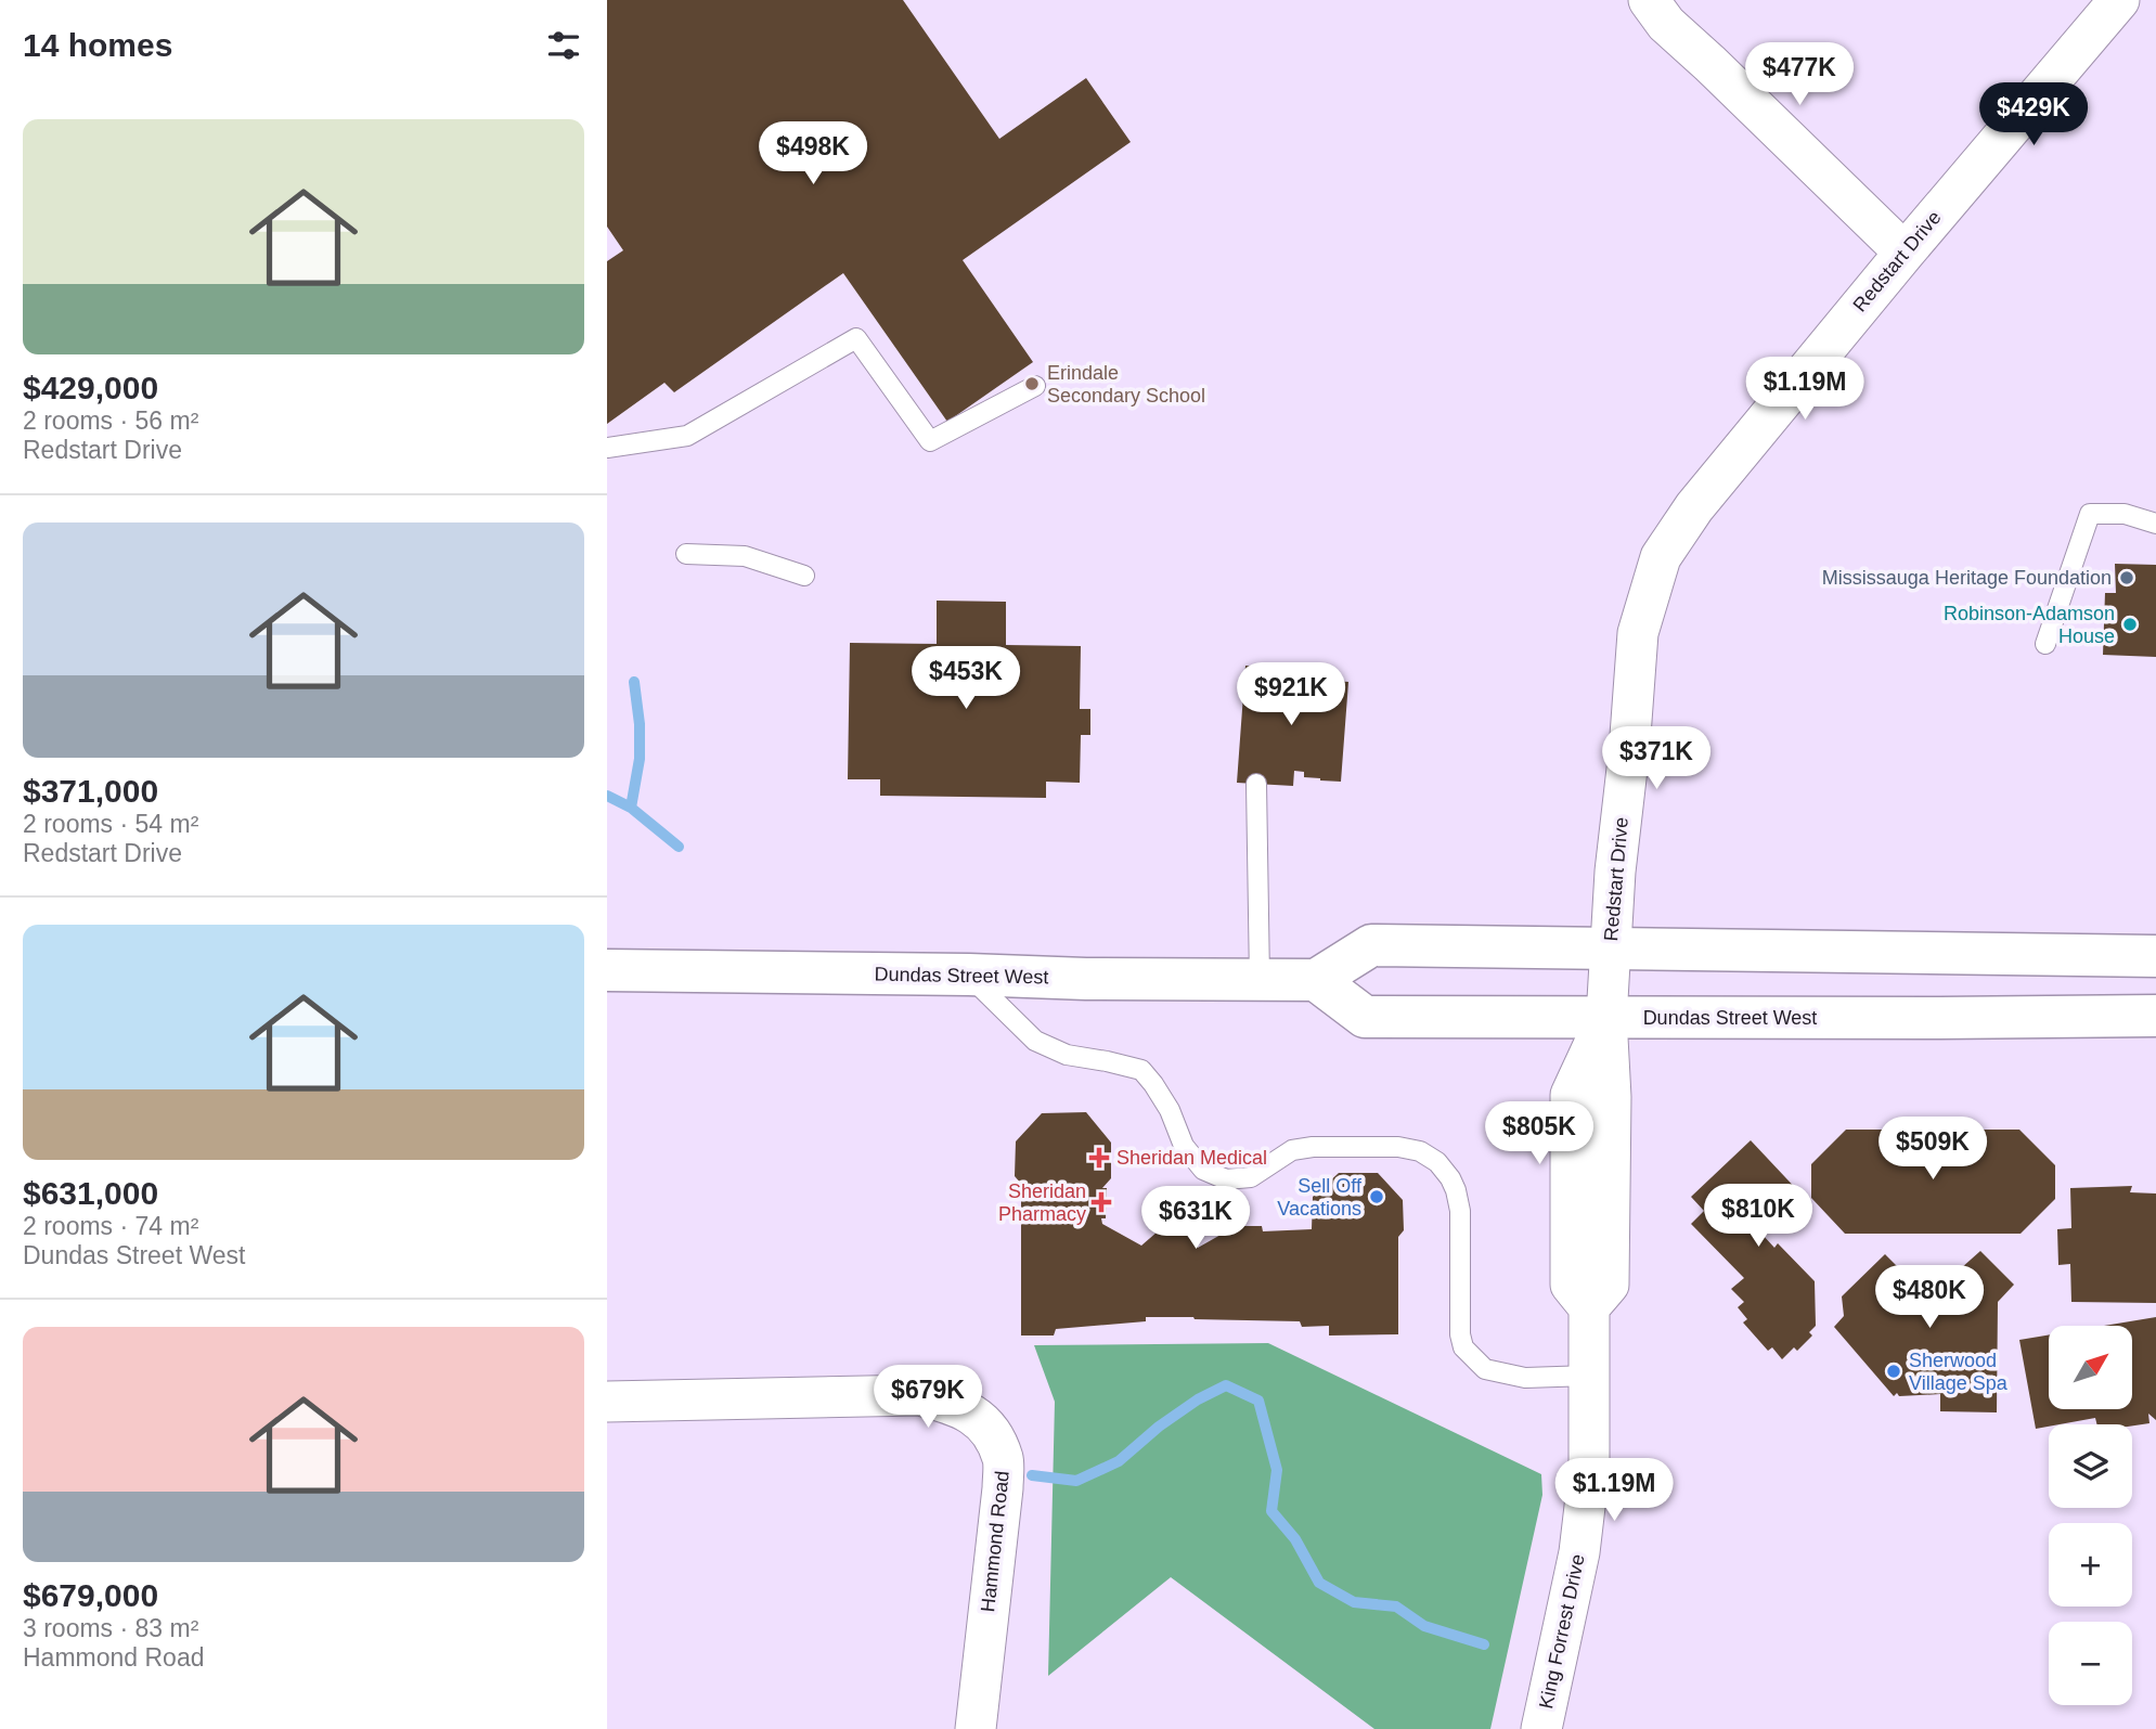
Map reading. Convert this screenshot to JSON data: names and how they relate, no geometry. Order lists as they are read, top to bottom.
{
  "streets": {
    "main road": ["Dundas Street West"],
    "street": ["Redstart Drive", "Hammond Road", "King Forrest Drive"]
  },
  "crossings": [
    ["Redstart Drive", "Dundas Street West"],
    ["Redstart Drive", "King Forrest Drive"],
    ["Dundas Street West", "King Forrest Drive"]
  ],
  "places": {
    "other": [
      "Erindale Secondary School",
      "Mississauga Heritage Foundation",
      "Robinson-Adamson House",
      "Sell Off Vacations",
      "Sherwood Village Spa"
    ],
    "health": ["Sheridan Medical", "Sheridan Pharmacy"]
  },
  "north": "top right",
  "page": {
    "heading": "14 homes",
    "price": [
      "$477K",
      "$429K",
      "$498K",
      "$1.19M",
      "$453K",
      "$921K",
      "$371K",
      "$805K",
      "$509K",
      "$810K",
      "$631K",
      "$480K",
      "$679K",
      "$1.19M"
    ],
    "list": [
      {
        "name": "$429,000",
        "note": "2 rooms · 56 m² · Redstart Drive"
      },
      {
        "name": "$371,000",
        "note": "2 rooms · 54 m² · Redstart Drive"
      },
      {
        "name": "$631,000",
        "note": "2 rooms · 74 m² · Dundas Street West"
      },
      {
        "name": "$679,000",
        "note": "3 rooms · 83 m² · Hammond Road"
      }
    ],
    "map_buttons": ["+", "−"]
  }
}
